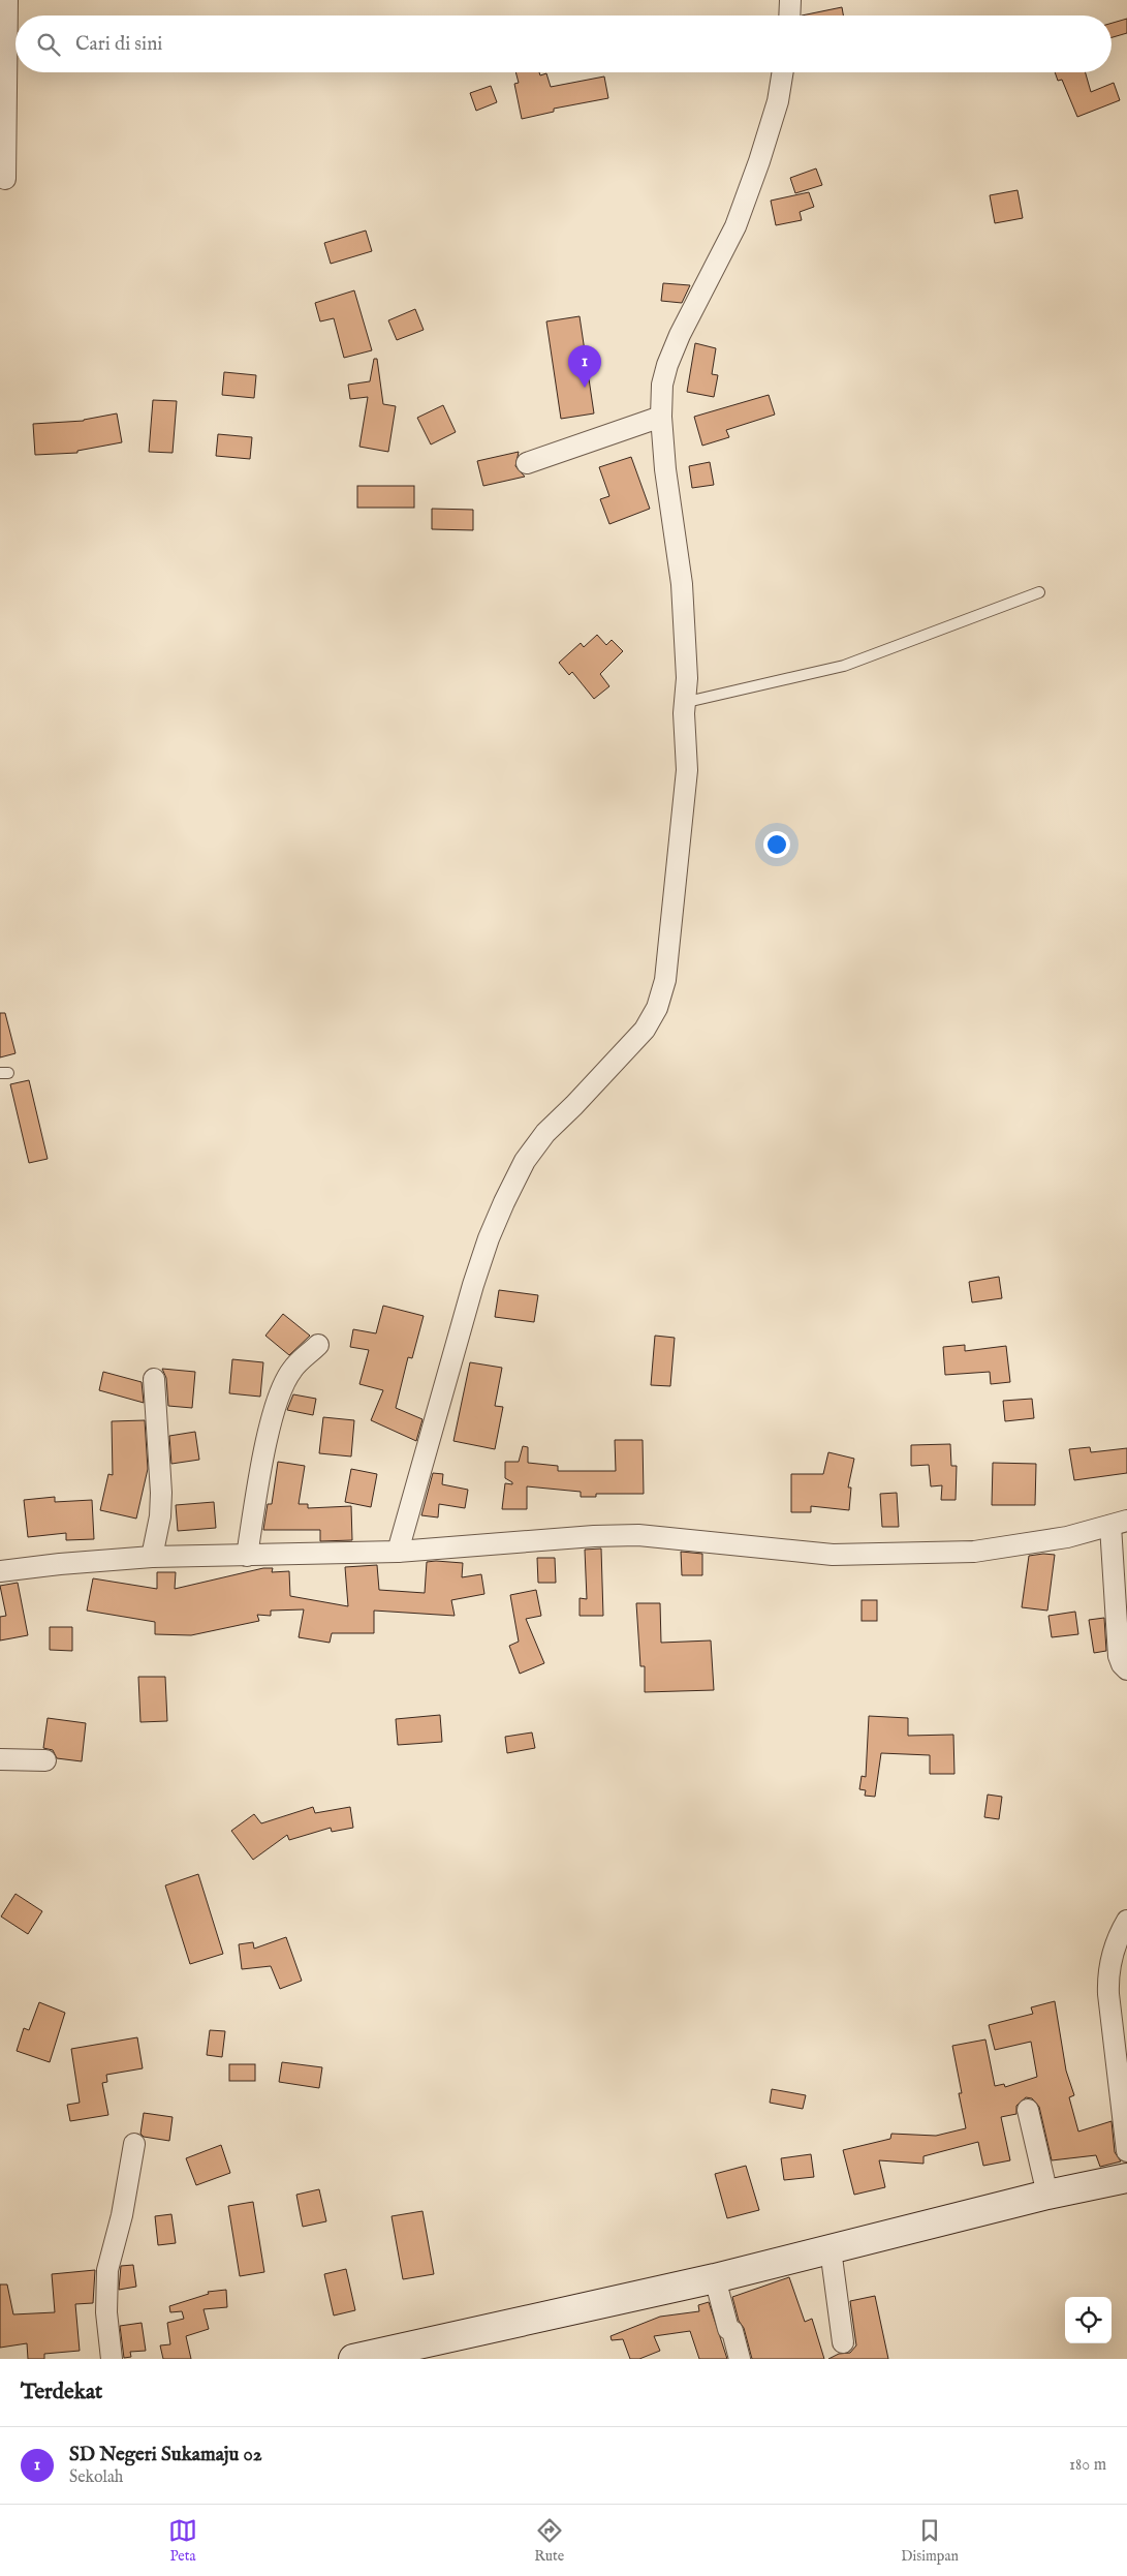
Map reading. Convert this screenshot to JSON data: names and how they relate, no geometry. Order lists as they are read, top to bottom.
{
  "page": {
    "search": "Cari di sini",
    "pins": "1",
    "heading": "Terdekat",
    "list": [
      {
        "mark": "1",
        "name": "SD Negeri Sukamaju 02",
        "note": "Sekolah",
        "value": "180 m"
      }
    ],
    "nav": ["Peta", "Rute", "Disimpan"]
  }
}
